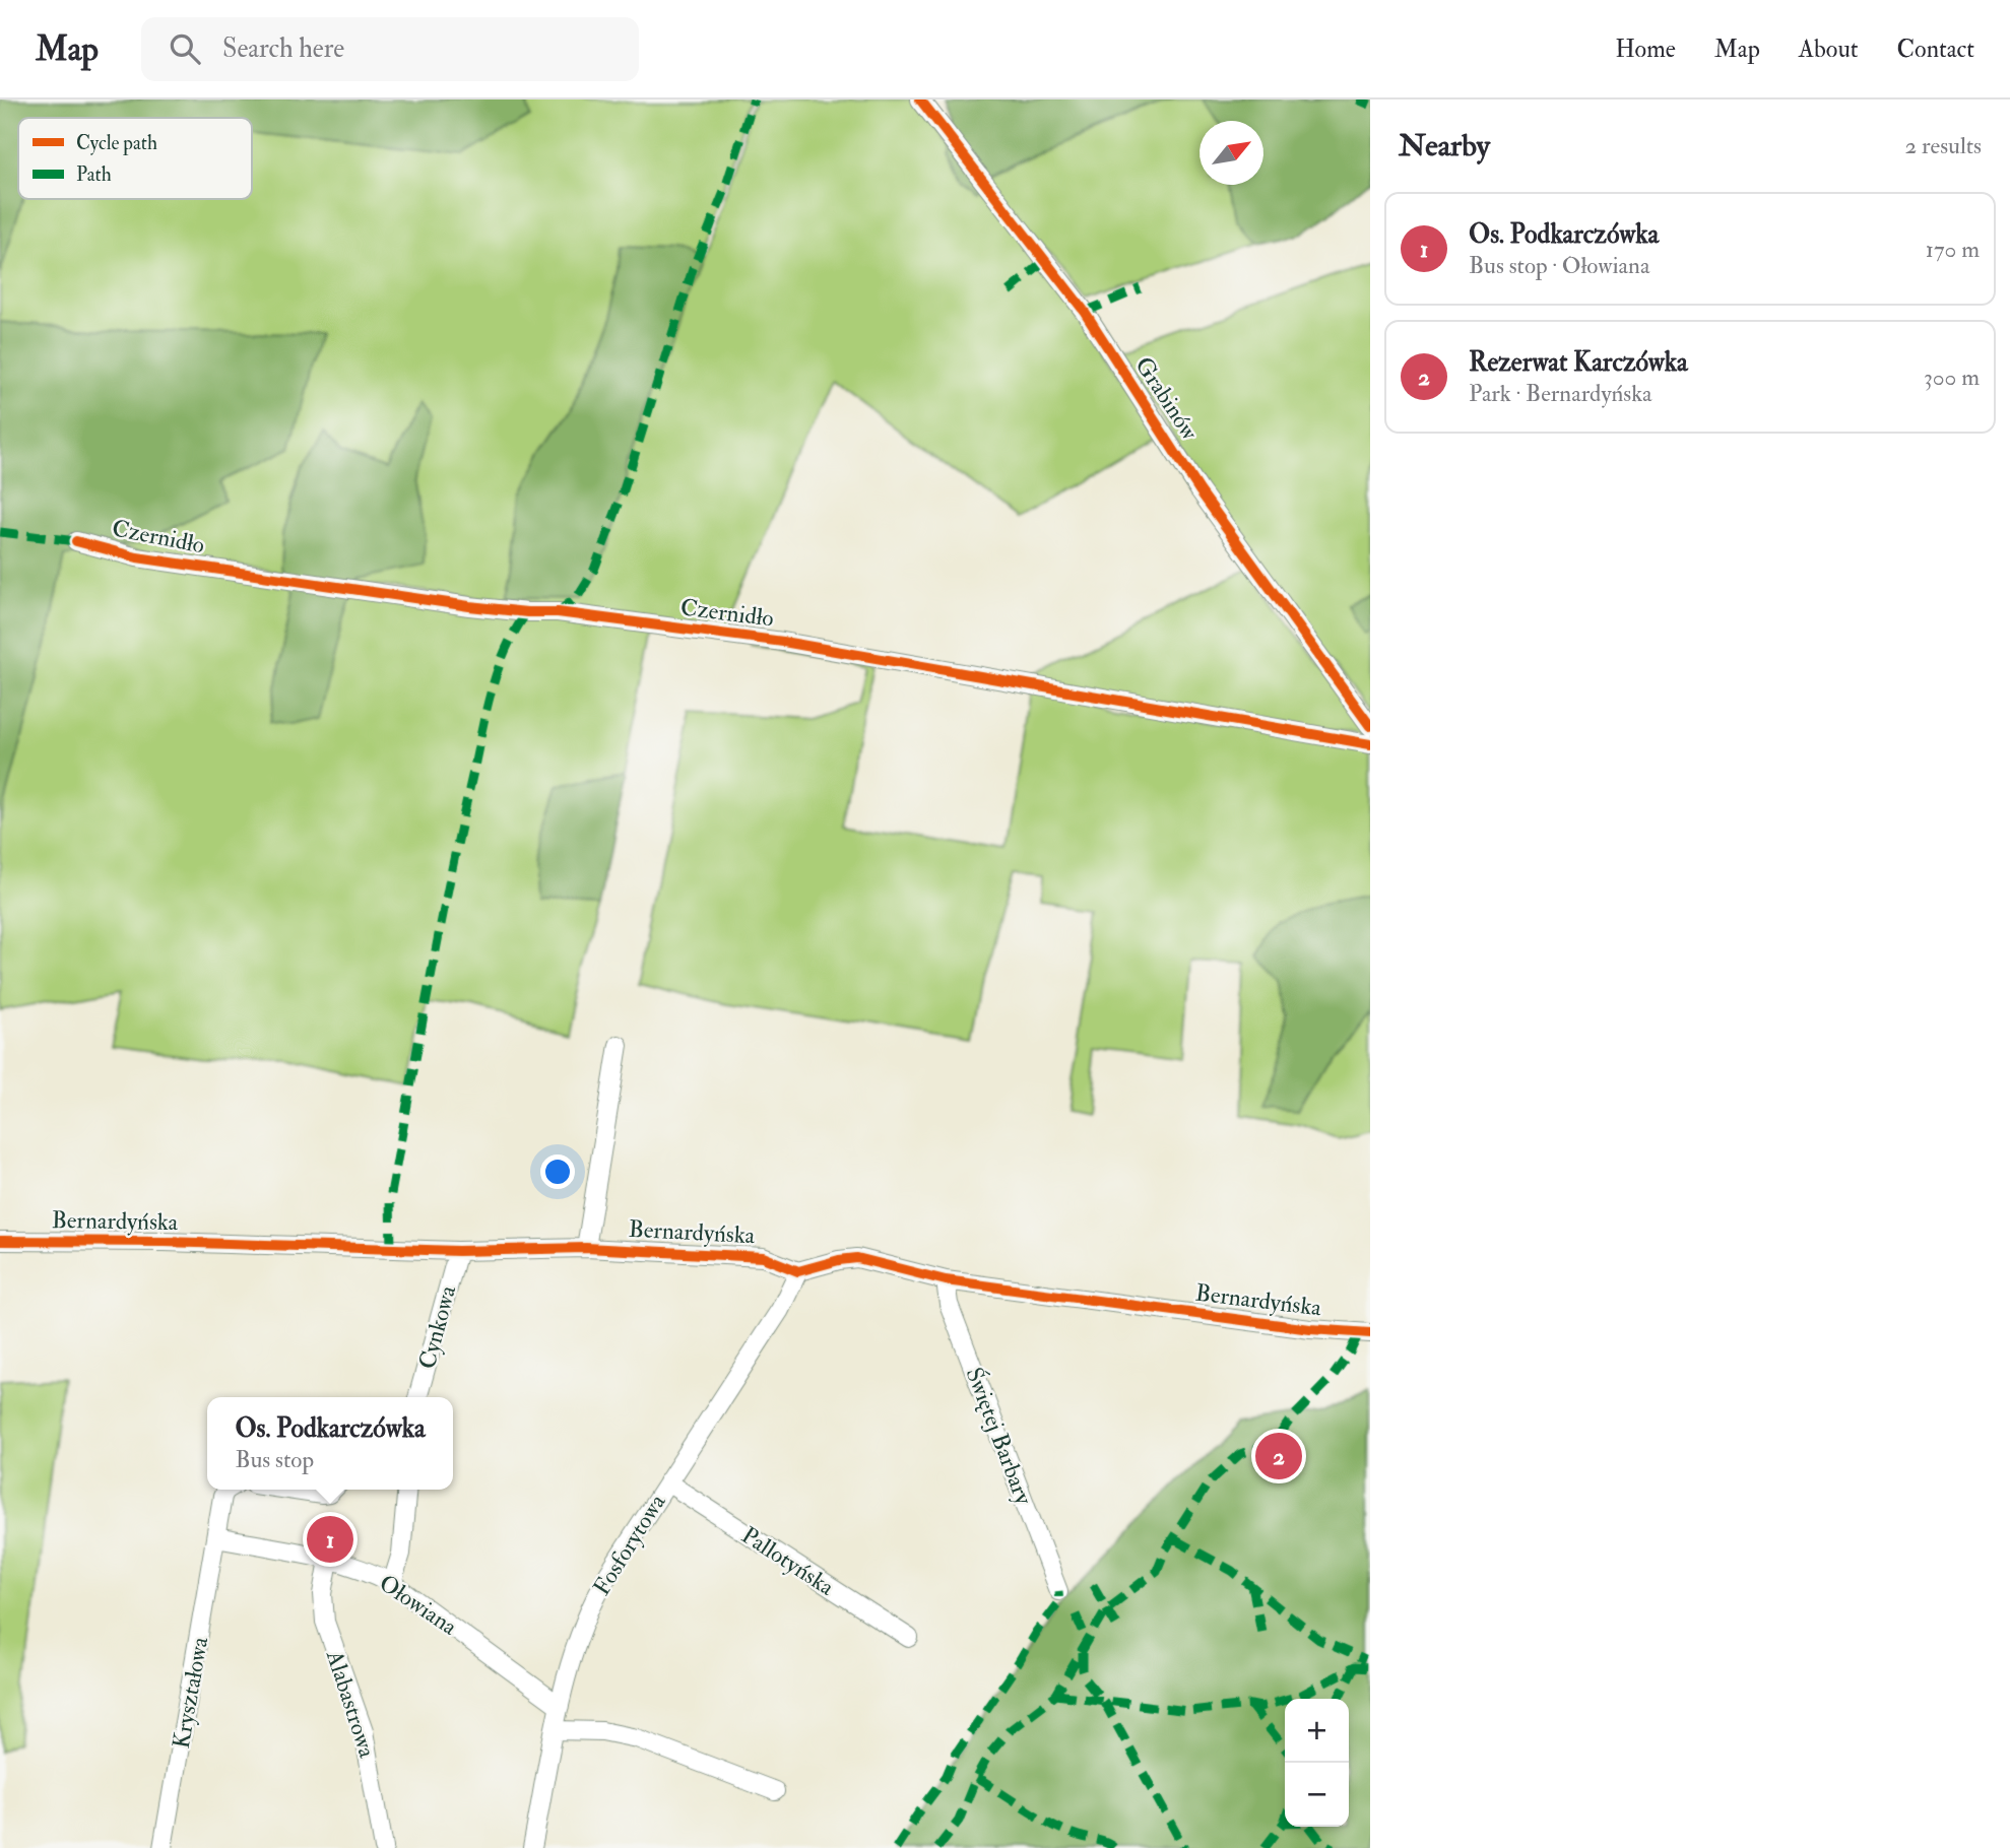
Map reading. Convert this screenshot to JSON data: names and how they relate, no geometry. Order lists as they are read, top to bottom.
{
  "streets": {
    "street": [
      "Grabinów",
      "Czernidło",
      "Bernardyńska",
      "Cynkowa",
      "Świętej Barbary",
      "Fosforytowa",
      "Pallotyńska",
      "Ołowiana",
      "Kryształowa",
      "Alabastrowa"
    ]
  },
  "crossings": [
    ["Bernardyńska", "Cynkowa"],
    ["Bernardyńska", "Świętej Barbary"],
    ["Bernardyńska", "Fosforytowa"],
    ["Fosforytowa", "Pallotyńska"],
    ["Fosforytowa", "Ołowiana"],
    ["Ołowiana", "Kryształowa"],
    ["Ołowiana", "Alabastrowa"]
  ],
  "legend": ["Cycle path", "Path"],
  "north": "top right",
  "page": {
    "header": "Map",
    "search": "Search here",
    "nav": [
      "Home",
      "Map",
      "About",
      "Contact"
    ],
    "heading": ["Nearby", "2 results"],
    "list": [
      {
        "mark": "1",
        "name": "Os. Podkarczówka",
        "note": "Bus stop · Ołowiana",
        "value": "170 m"
      },
      {
        "mark": "2",
        "name": "Rezerwat Karczówka",
        "note": "Park · Bernardyńska",
        "value": "300 m"
      }
    ],
    "popup": ["Os. Podkarczówka", "Bus stop"],
    "pins": ["2", "1"],
    "map_buttons": ["+", "−"]
  }
}
